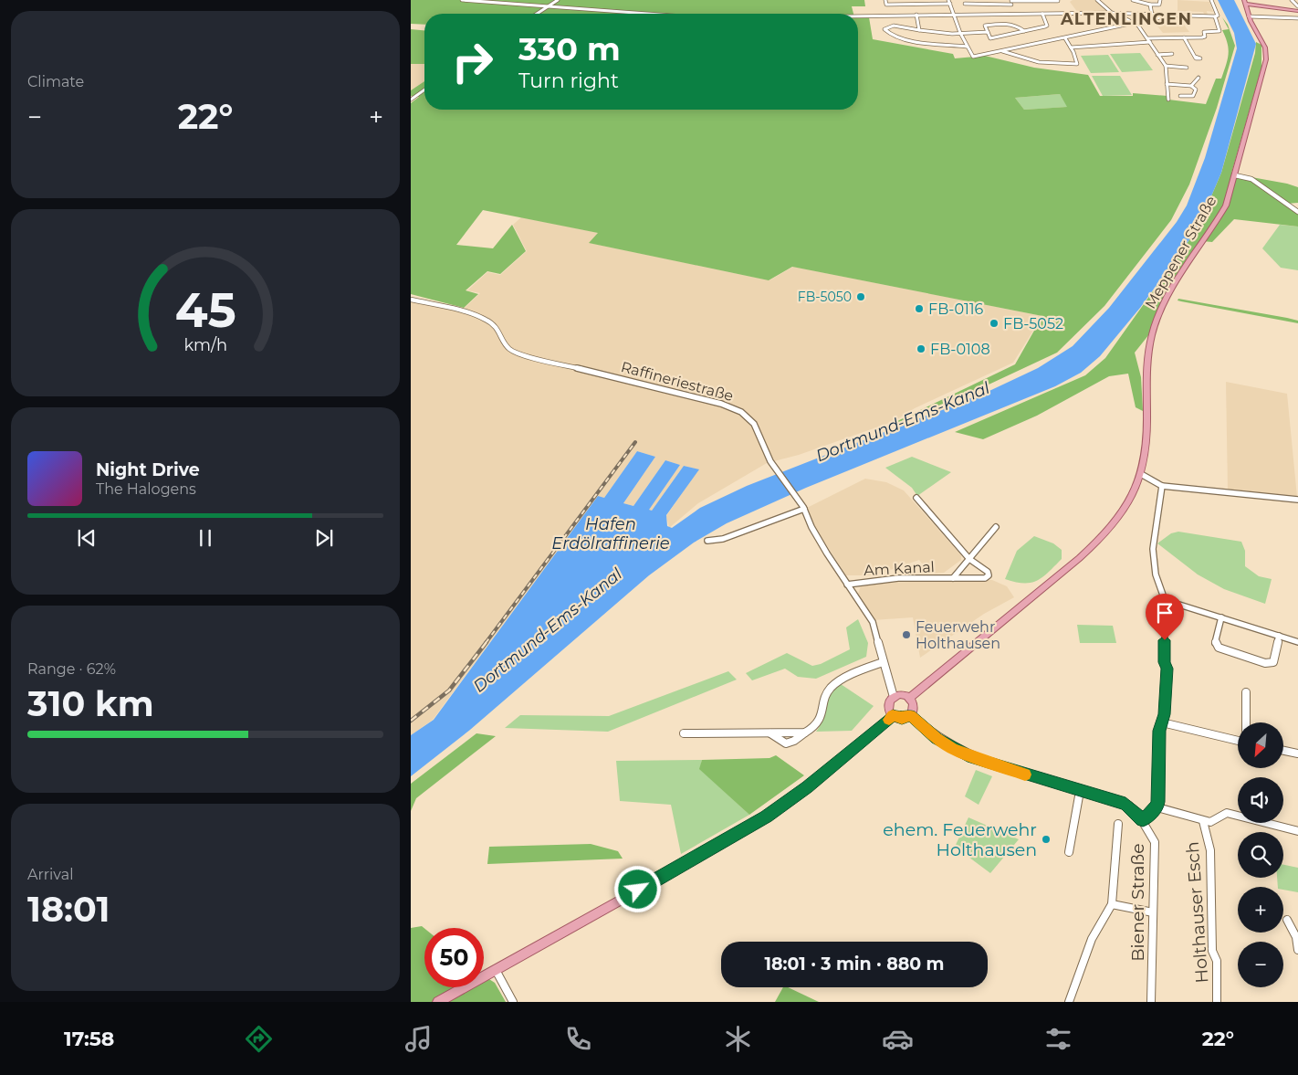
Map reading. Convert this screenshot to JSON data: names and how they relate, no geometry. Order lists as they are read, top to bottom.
{
  "streets": {
    "main road": ["Meppener Straße"],
    "street": [
      "Raffineriestraße",
      "Am Kanal",
      "Biener Straße",
      "Holthauser Esch"
    ]
  },
  "crossings": [
    ["Meppener Straße", "Raffineriestraße"],
    ["Meppener Straße", "Biener Straße"],
    ["Raffineriestraße", "Am Kanal"],
    ["Raffineriestraße", "Biener Straße"]
  ],
  "districts": ["ALTENLINGEN"],
  "water": ["Dortmund-Ems-Kanal", "Hafen Erdölraffinerie"],
  "places": [
    "FB-5050",
    "FB-0116",
    "FB-5052",
    "FB-0108",
    "Feuerwehr Holthausen",
    "ehem. Feuerwehr Holthausen"
  ],
  "north": "bottom left",
  "page": {
    "tile": [
      "Climate",
      ["Range · 62%", "310 km"],
      ["Arrival", "18:01"]
    ],
    "turn": ["330 m", "Turn right"],
    "heat": ["−", "22°", "+"],
    "song": ["Night Drive", "The Halogens"],
    "map_buttons": ["+", "−"],
    "limit": "50",
    "trip": "18:01 · 3 min · 880 m",
    "tabs": ["17:58", "22°"],
    "gauge": ["45", "km/h"]
  }
}
